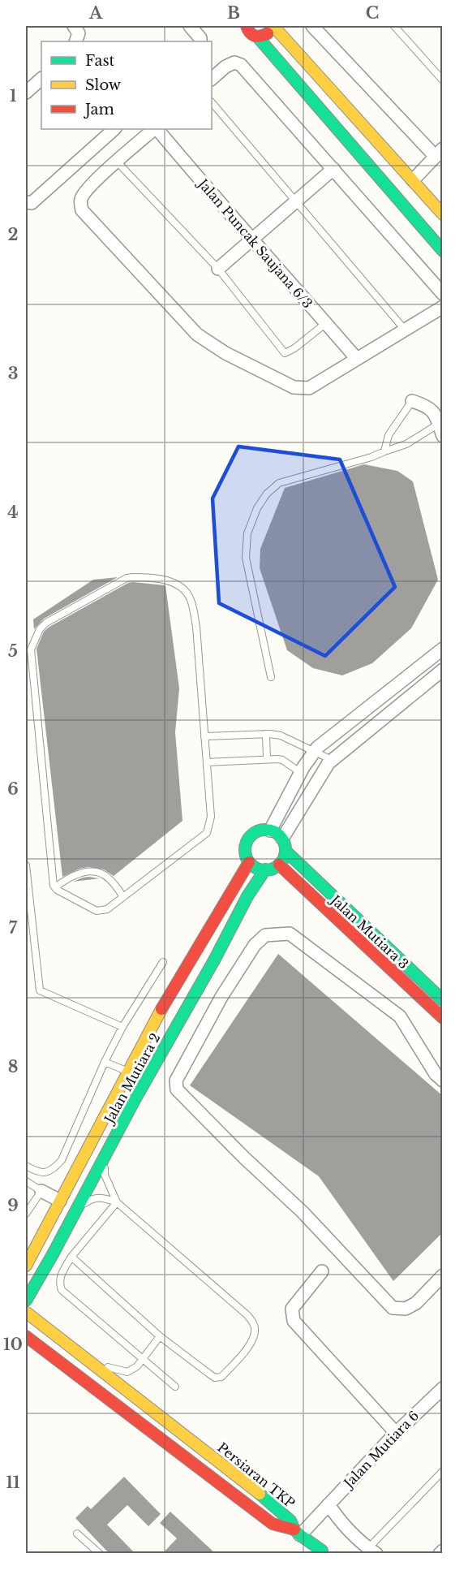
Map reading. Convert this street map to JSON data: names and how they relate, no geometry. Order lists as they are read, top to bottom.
{
  "streets": {
    "street": [
      "Jalan Puncak Saujana 6/3",
      "Jalan Mutiara 3",
      "Jalan Mutiara 2",
      "Jalan Mutiara 6",
      "Persiaran TKP"
    ]
  },
  "crossings": [
    ["Jalan Mutiara 3", "Jalan Mutiara 2"],
    ["Jalan Mutiara 6", "Persiaran TKP"]
  ],
  "legend": ["Fast", "Slow", "Jam"],
  "grid": {
    "columns": ["A", "B", "C"],
    "rows": [
      "1",
      "2",
      "3",
      "4",
      "5",
      "6",
      "7",
      "8",
      "9",
      "10",
      "11"
    ]
  }
}
